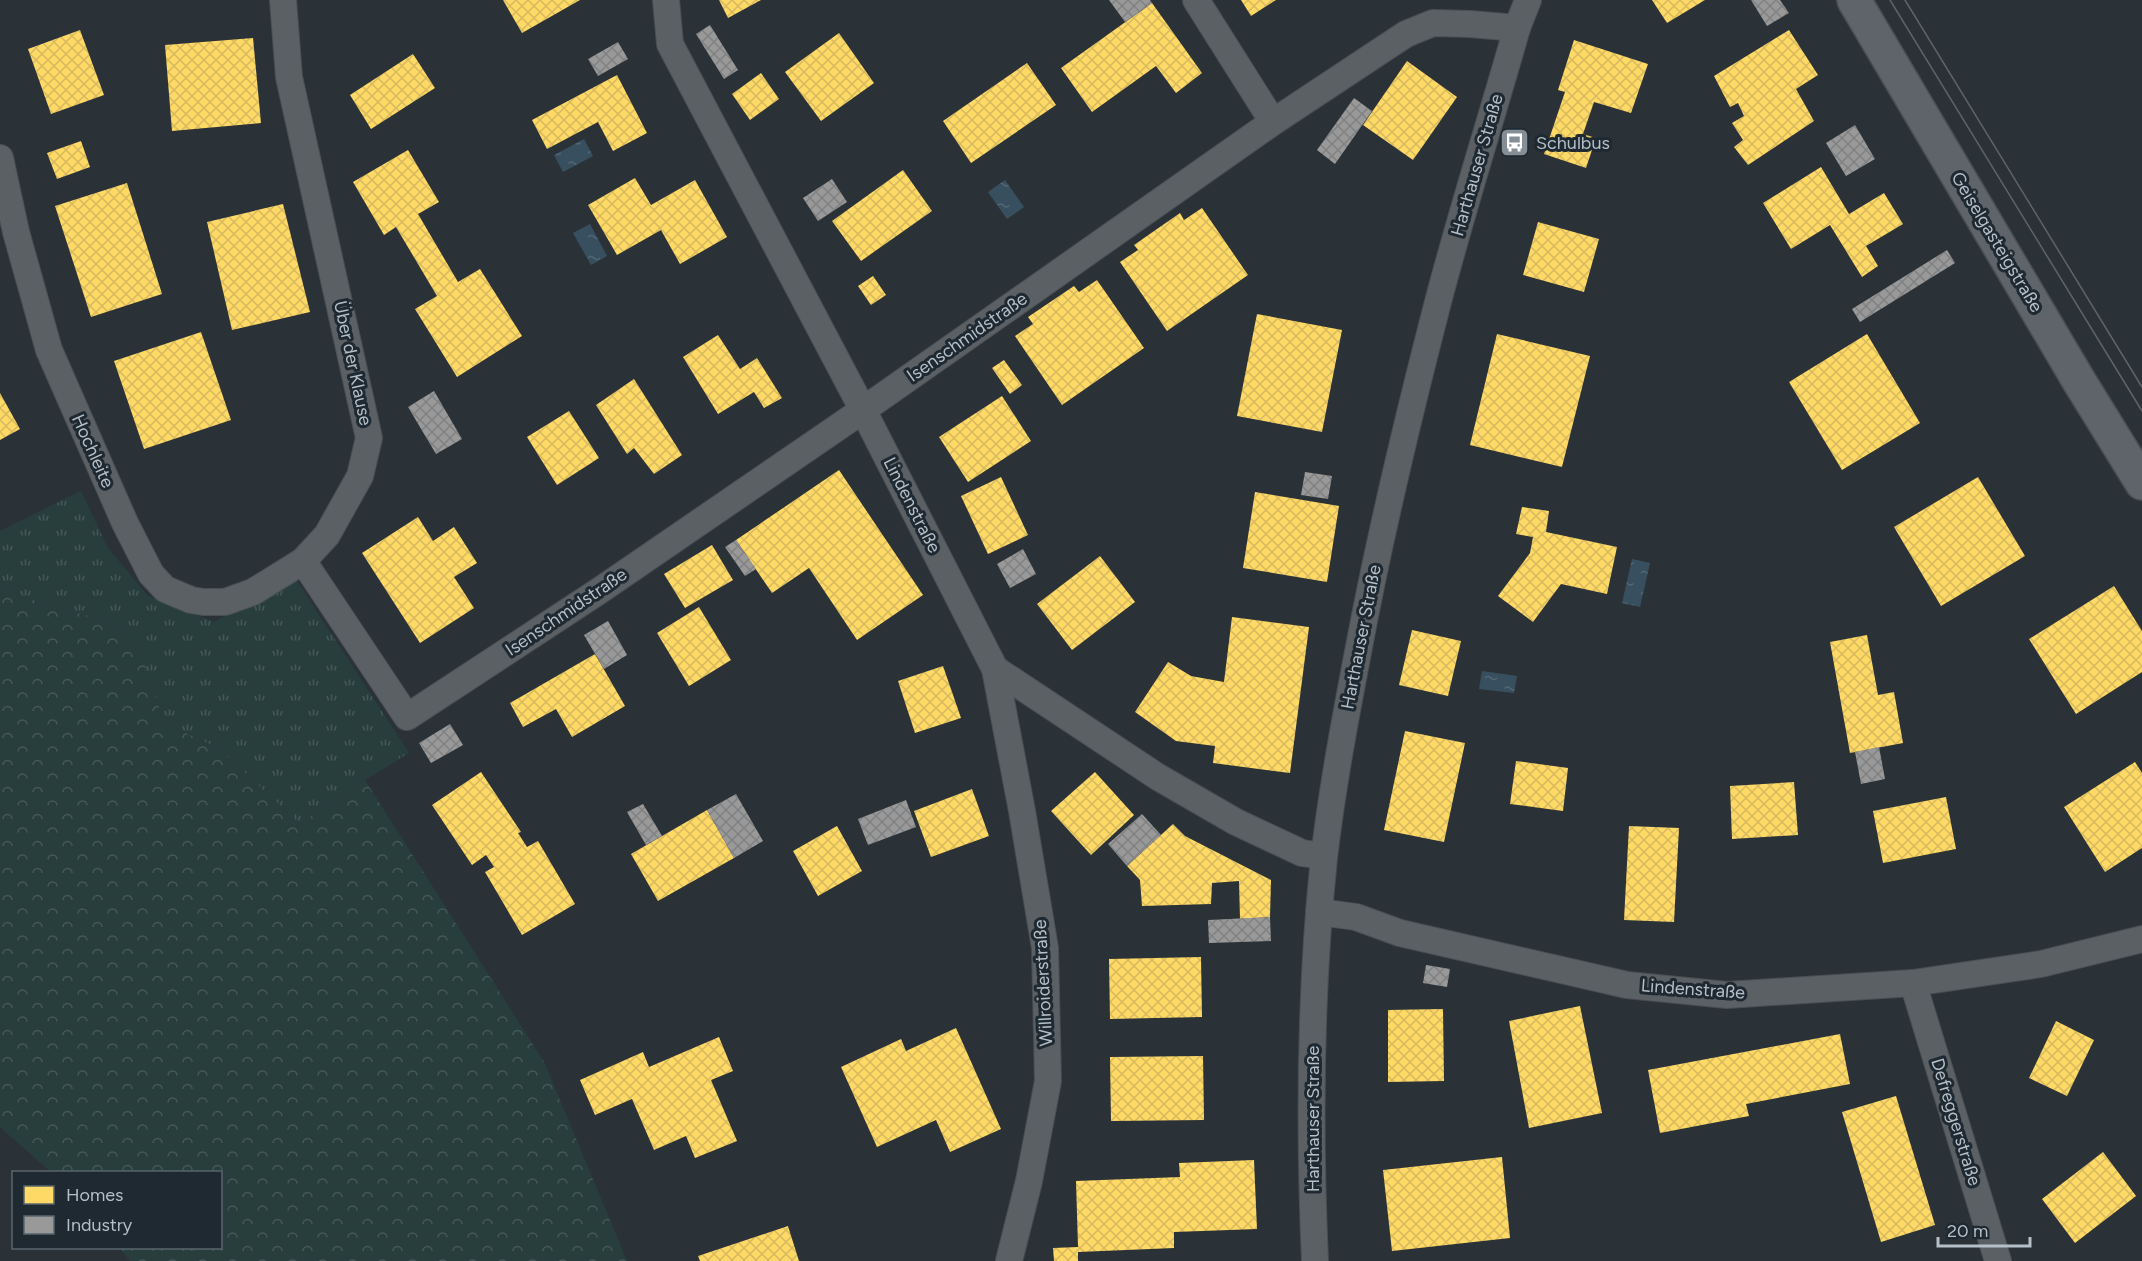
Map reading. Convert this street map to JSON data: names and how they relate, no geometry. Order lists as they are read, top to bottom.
{
  "streets": {
    "main road": ["Geiselgasteigstraße"],
    "street": [
      "Harthauser Straße",
      "Isenschmidstraße",
      "Über der Klause",
      "Hochleite",
      "Lindenstraße",
      "Willroiderstraße",
      "Defreggerstraße"
    ]
  },
  "crossings": [
    ["Harthauser Straße", "Isenschmidstraße"],
    ["Harthauser Straße", "Lindenstraße"],
    ["Isenschmidstraße", "Über der Klause"],
    ["Isenschmidstraße", "Hochleite"],
    ["Isenschmidstraße", "Lindenstraße"],
    ["Über der Klause", "Hochleite"],
    ["Lindenstraße", "Willroiderstraße"],
    ["Lindenstraße", "Defreggerstraße"]
  ],
  "places": {
    "bus stop": ["Schulbus"]
  },
  "legend": ["Homes", "Industry"],
  "scale_bar": "20 m"
}
